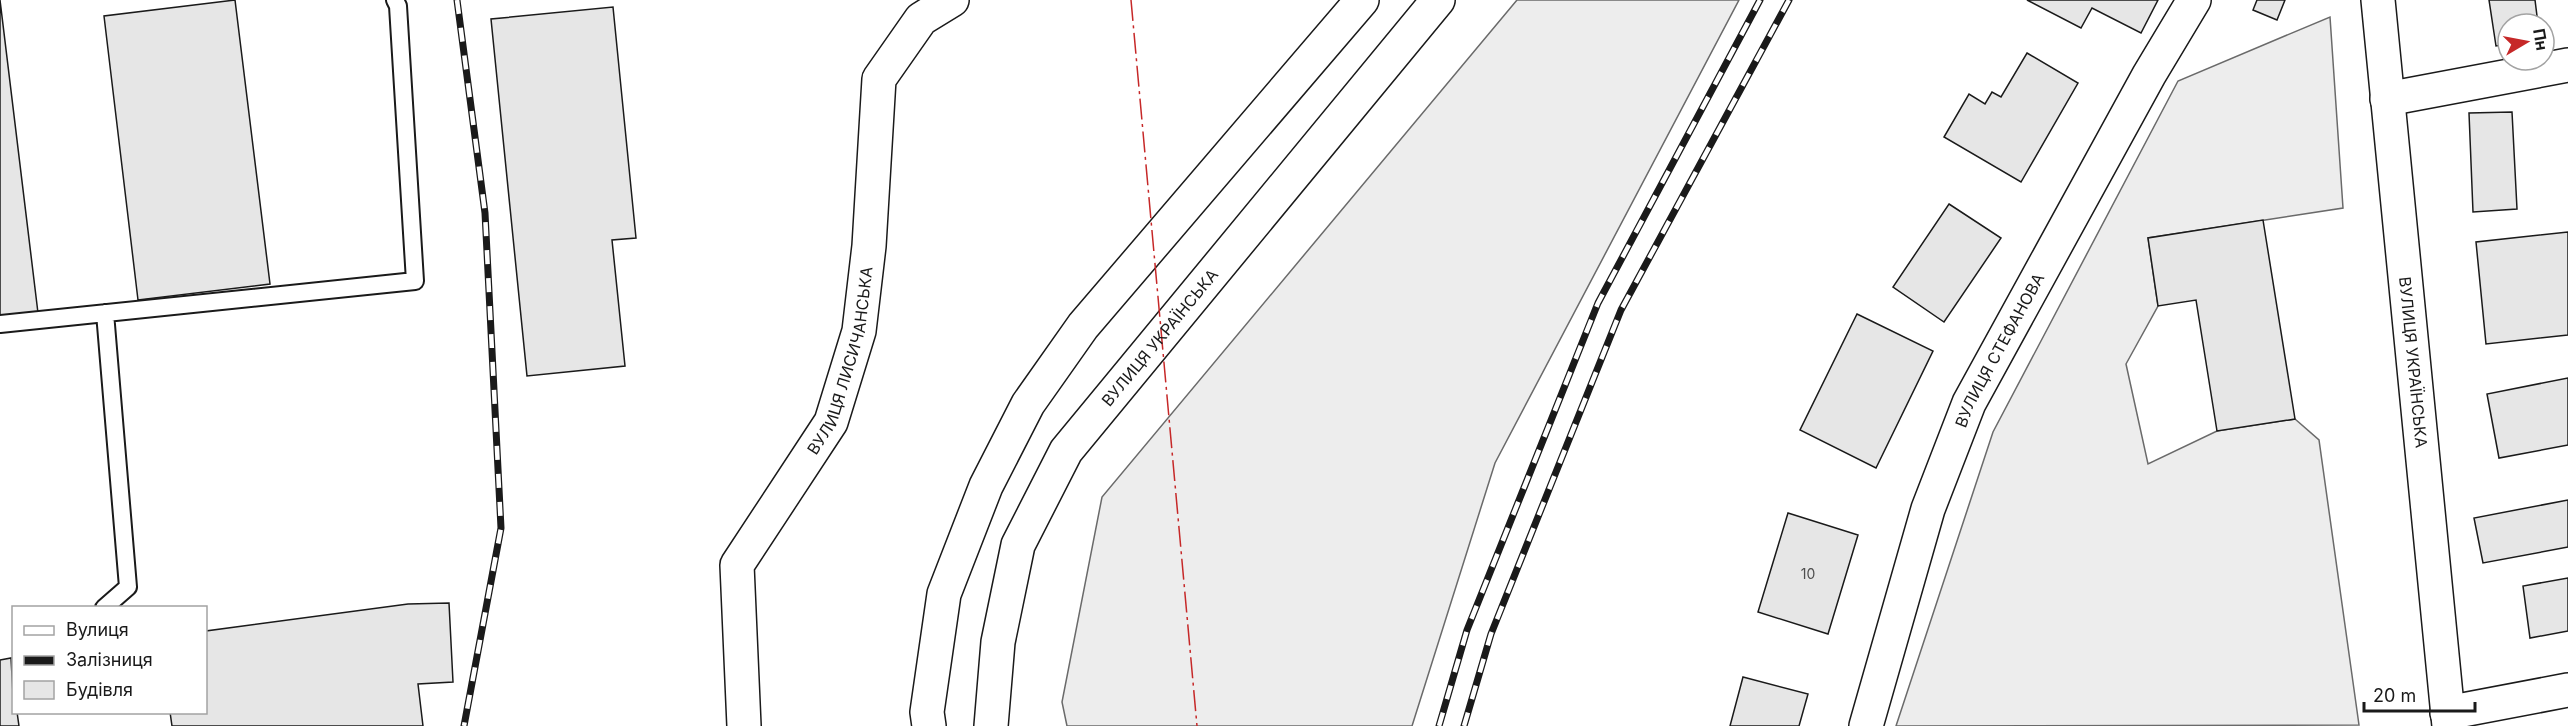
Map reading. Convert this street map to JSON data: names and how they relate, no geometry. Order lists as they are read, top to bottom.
{
  "streets": {
    "street": ["ВУЛИЦЯ УКРАЇНСЬКА", "ВУЛИЦЯ СТЕФАНОВА", "ВУЛИЦЯ ЛИСИЧАНСЬКА"]
  },
  "house_numbers": ["10"],
  "legend": ["Вулиця", "Залізниця", "Будівля"],
  "scale_bar": "20 m",
  "north": "right"
}
